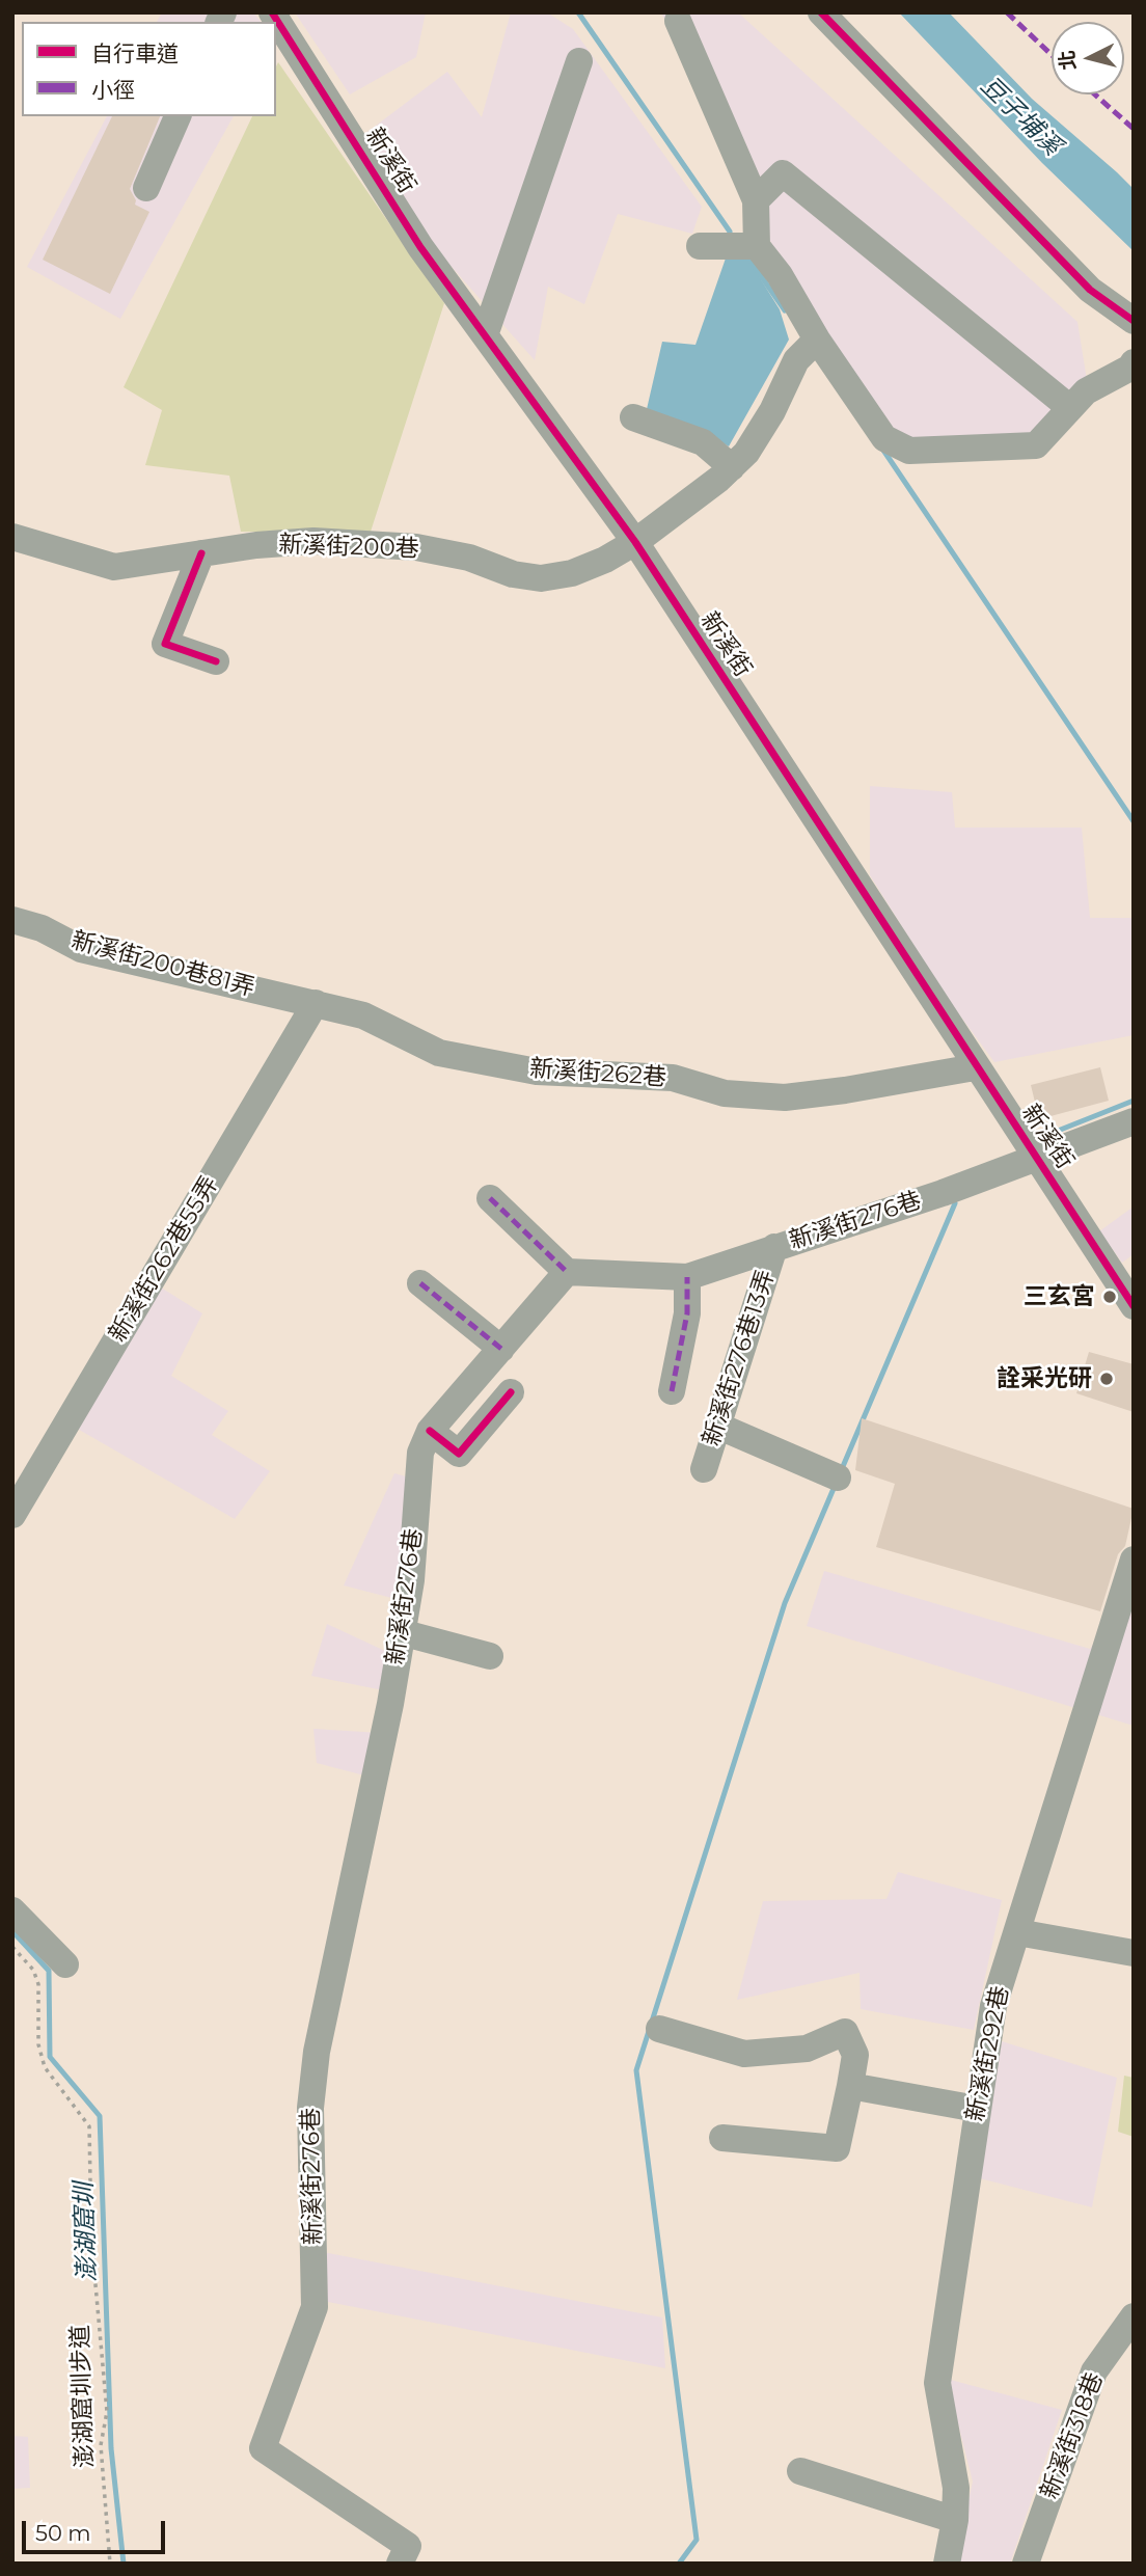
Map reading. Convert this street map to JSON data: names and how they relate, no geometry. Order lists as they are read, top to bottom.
{
  "streets": {
    "street": [
      "新溪街",
      "新溪街200巷",
      "新溪街200巷81弄",
      "新溪街262巷",
      "新溪街276巷",
      "新溪街262巷55弄",
      "新溪街276巷13弄",
      "新溪街292巷",
      "新溪街318巷"
    ],
    "path": ["澎湖窟圳步道"]
  },
  "crossings": [
    ["新溪街", "新溪街200巷"],
    ["新溪街", "新溪街262巷"],
    ["新溪街", "新溪街276巷"],
    ["新溪街200巷81弄", "新溪街262巷"],
    ["新溪街200巷81弄", "新溪街262巷55弄"],
    ["新溪街262巷", "新溪街262巷55弄"],
    ["新溪街276巷", "新溪街276巷13弄"]
  ],
  "water": ["豆子埔溪", "澎湖窟圳"],
  "places": ["三玄宮", "詮采光研"],
  "legend": ["自行車道", "小徑"],
  "scale_bar": "50 m",
  "north": "left"
}
